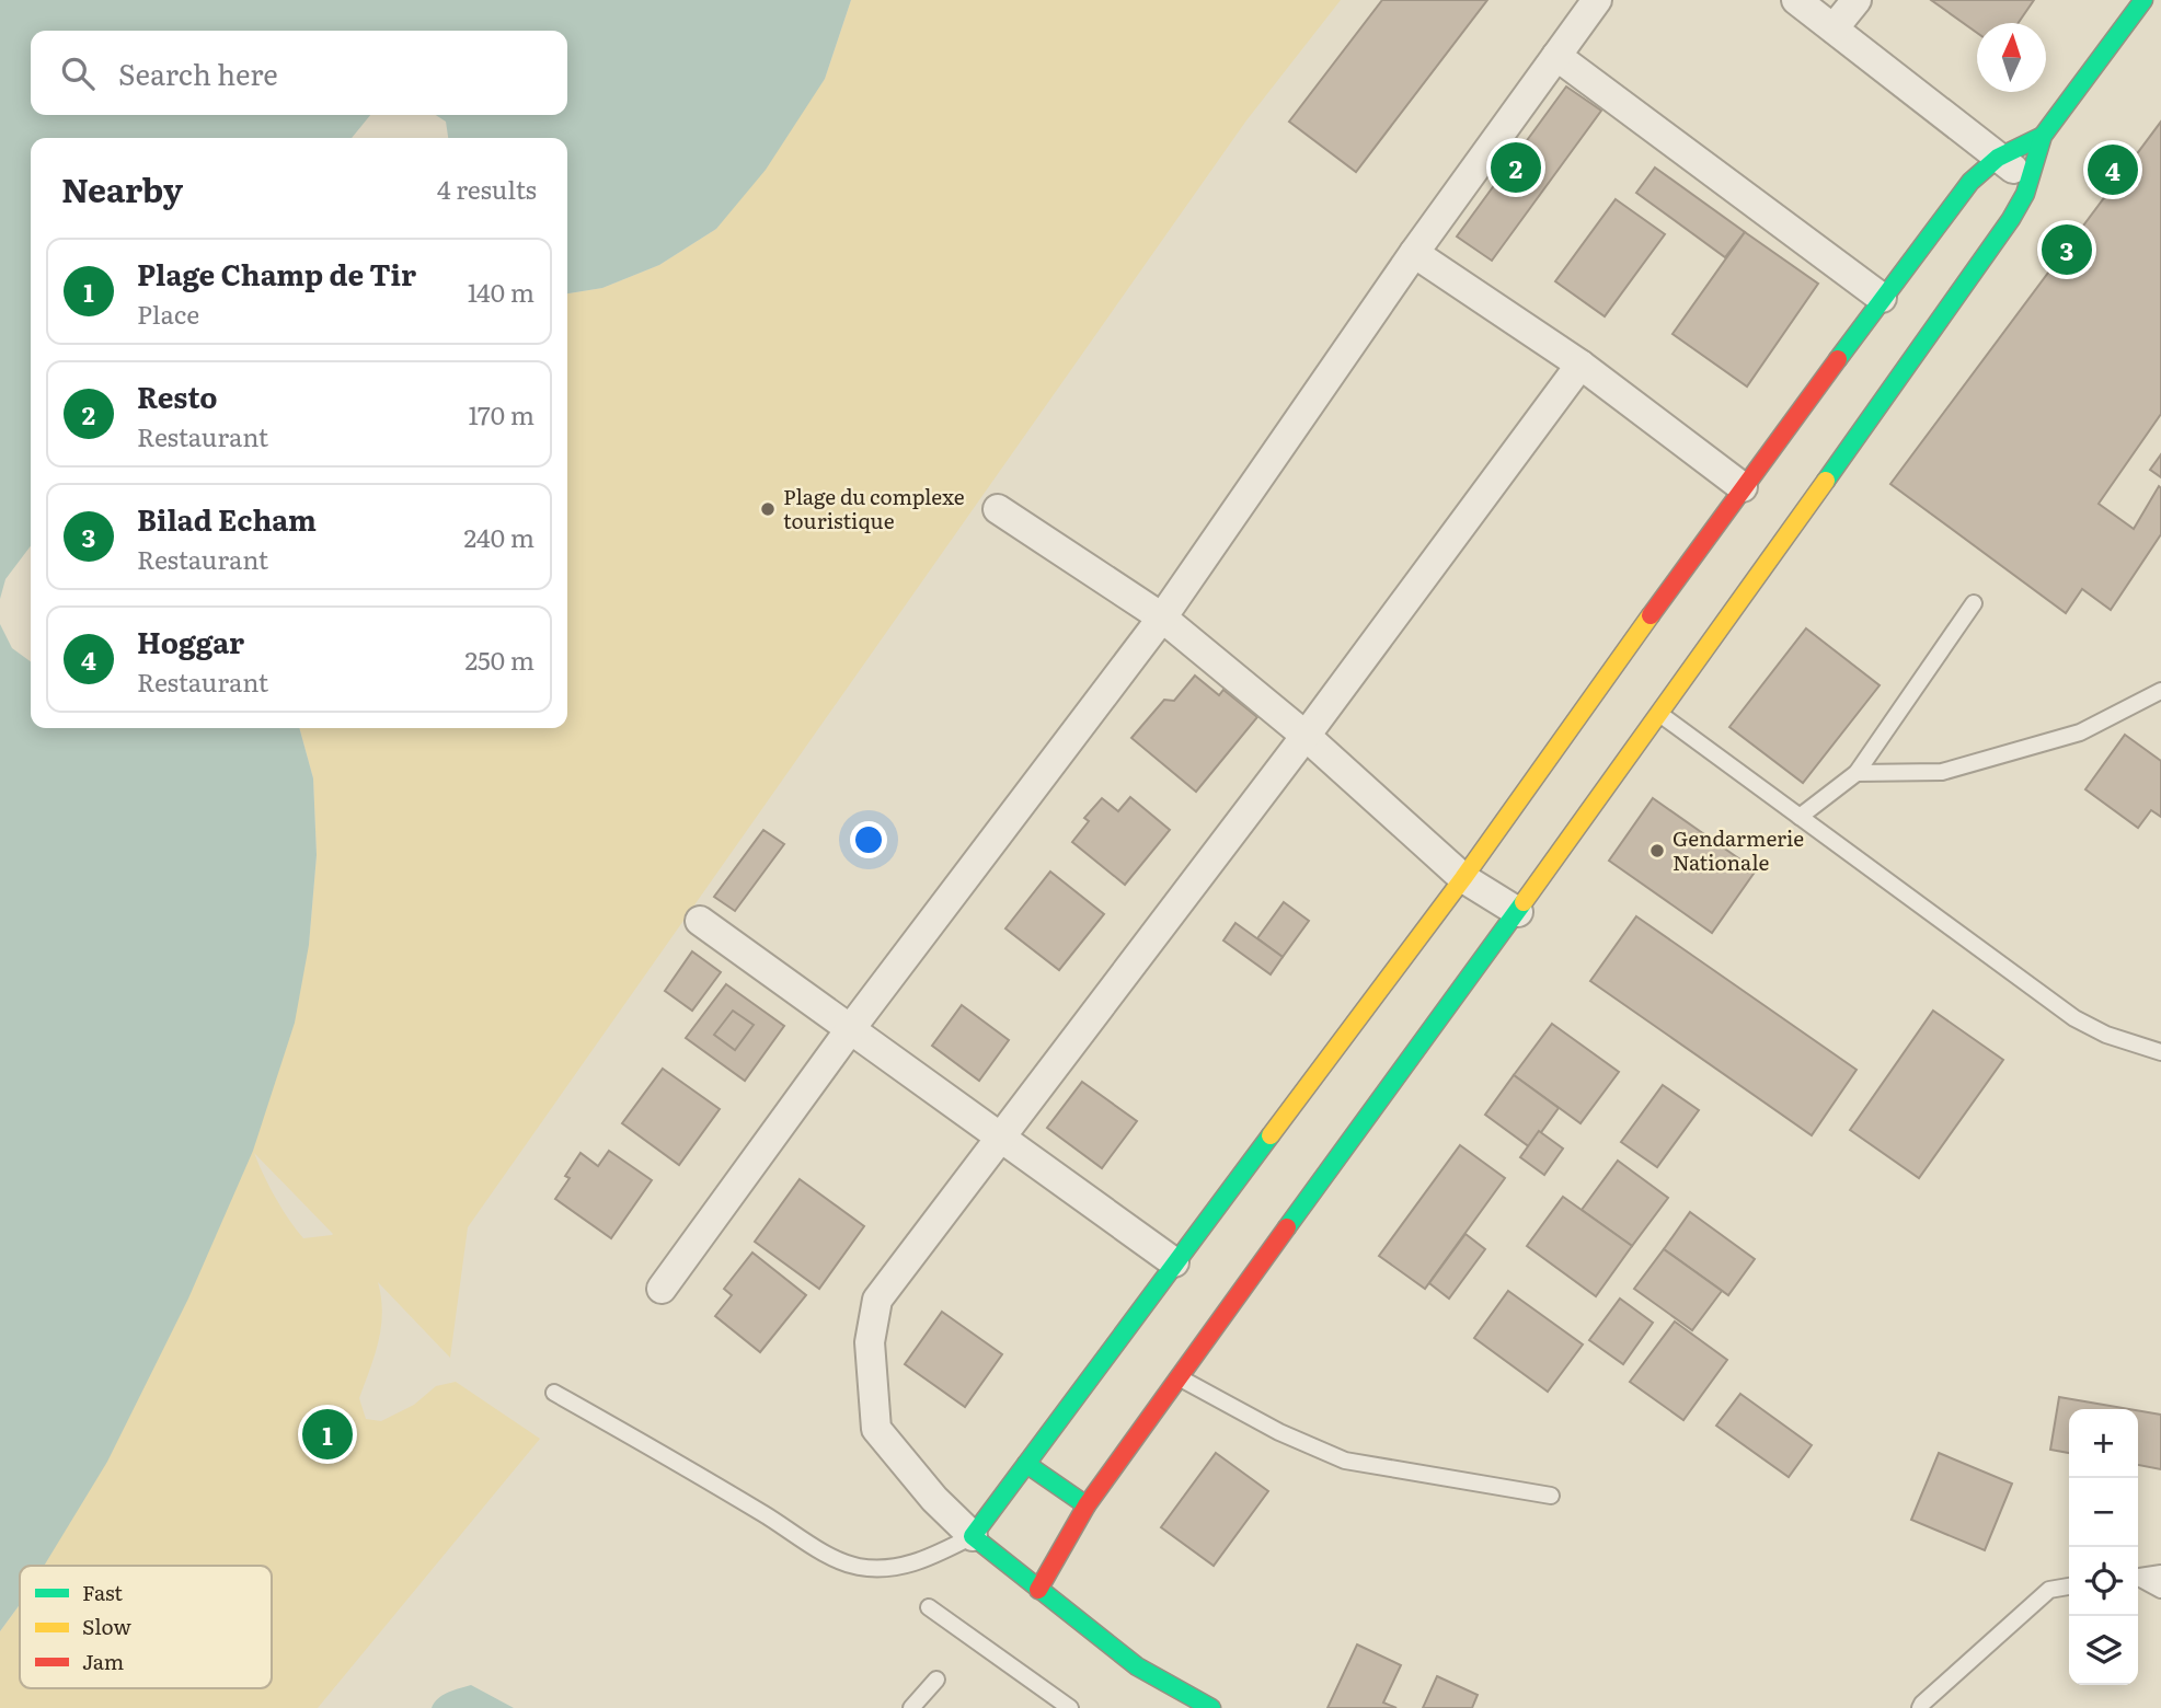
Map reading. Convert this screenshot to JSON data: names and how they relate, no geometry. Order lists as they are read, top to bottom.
{
  "places": ["Plage du complexe touristique", "Gendarmerie Nationale"],
  "legend": ["Fast", "Slow", "Jam"],
  "north": "top",
  "page": {
    "search": "Search here",
    "pins": [
      "2",
      "4",
      "3",
      "1"
    ],
    "heading": ["Nearby", "4 results"],
    "list": [
      {
        "mark": "1",
        "name": "Plage Champ de Tir",
        "note": "Place",
        "value": "140 m"
      },
      {
        "mark": "2",
        "name": "Resto",
        "note": "Restaurant",
        "value": "170 m"
      },
      {
        "mark": "3",
        "name": "Bilad Echam",
        "note": "Restaurant",
        "value": "240 m"
      },
      {
        "mark": "4",
        "name": "Hoggar",
        "note": "Restaurant",
        "value": "250 m"
      }
    ],
    "map_buttons": ["+", "−"]
  }
}
